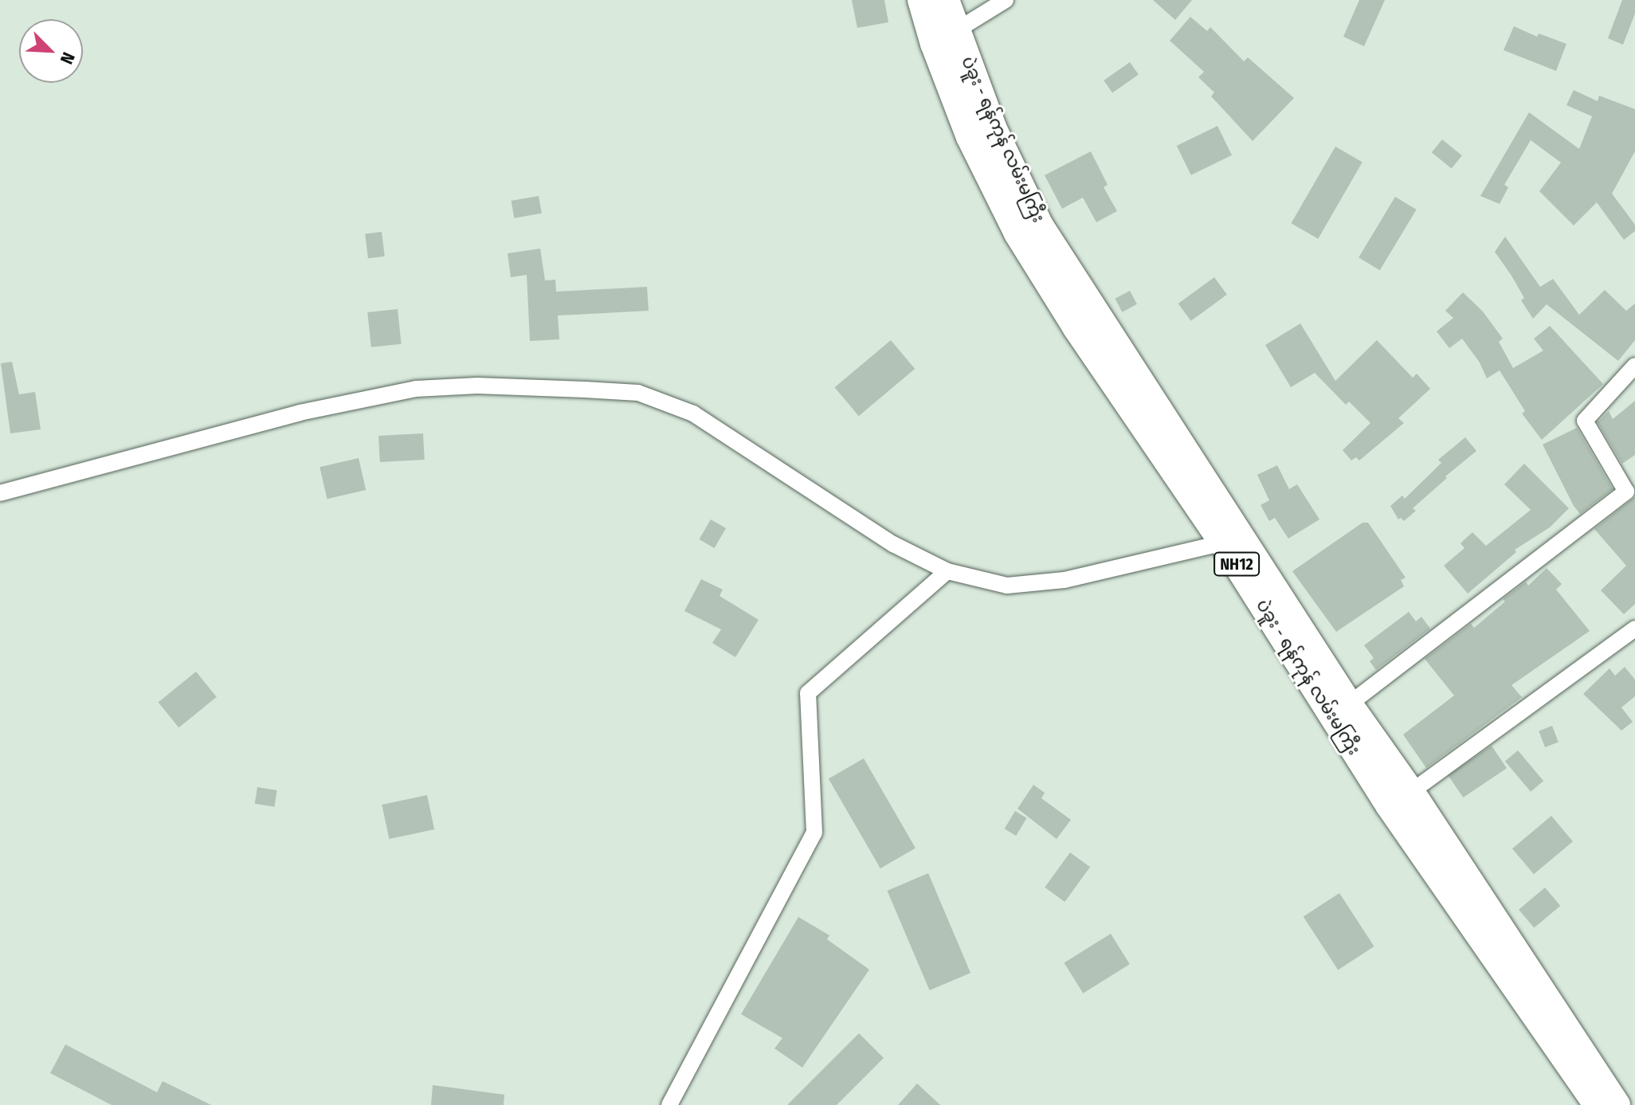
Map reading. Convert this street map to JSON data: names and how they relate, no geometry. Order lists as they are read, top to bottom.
{
  "streets": {
    "highway": ["ပဲခူး - ရန်ကုန် လမ်းမကြီး", "NH12"]
  },
  "north": "bottom right"
}
